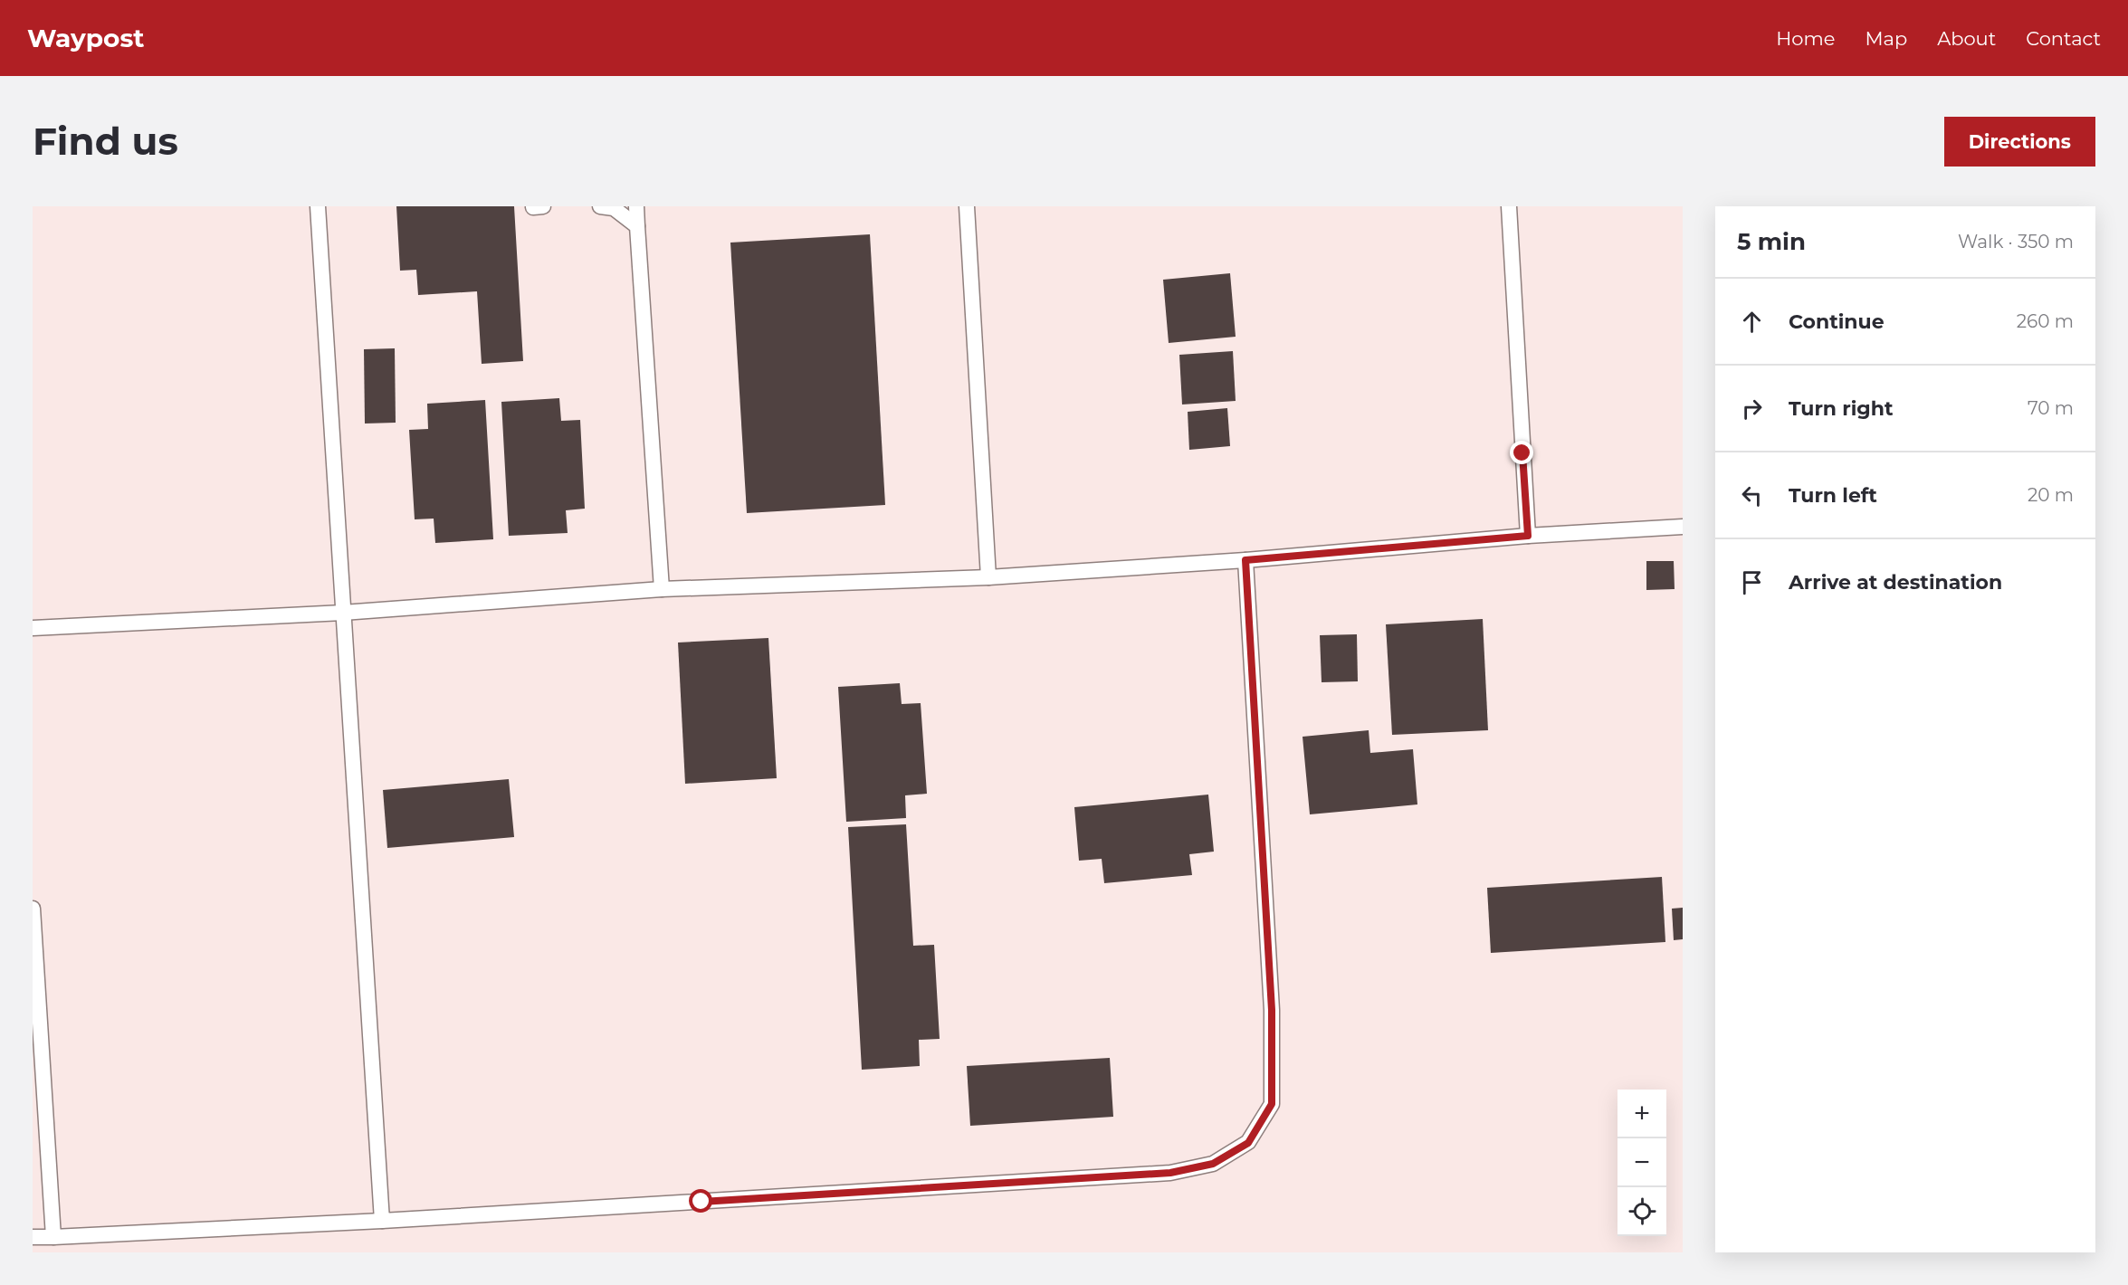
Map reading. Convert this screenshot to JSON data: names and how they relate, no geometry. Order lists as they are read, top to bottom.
{
  "page": {
    "header": "Waypost",
    "nav": [
      "Home",
      "Map",
      "About",
      "Contact"
    ],
    "buttons": "Directions",
    "title": "Find us",
    "heading": ["5 min", "Walk · 350 m"],
    "list": [
      ["Continue", "260 m"],
      ["Turn right", "70 m"],
      ["Turn left", "20 m"],
      "Arrive at destination"
    ],
    "map_buttons": ["+", "−"]
  }
}
